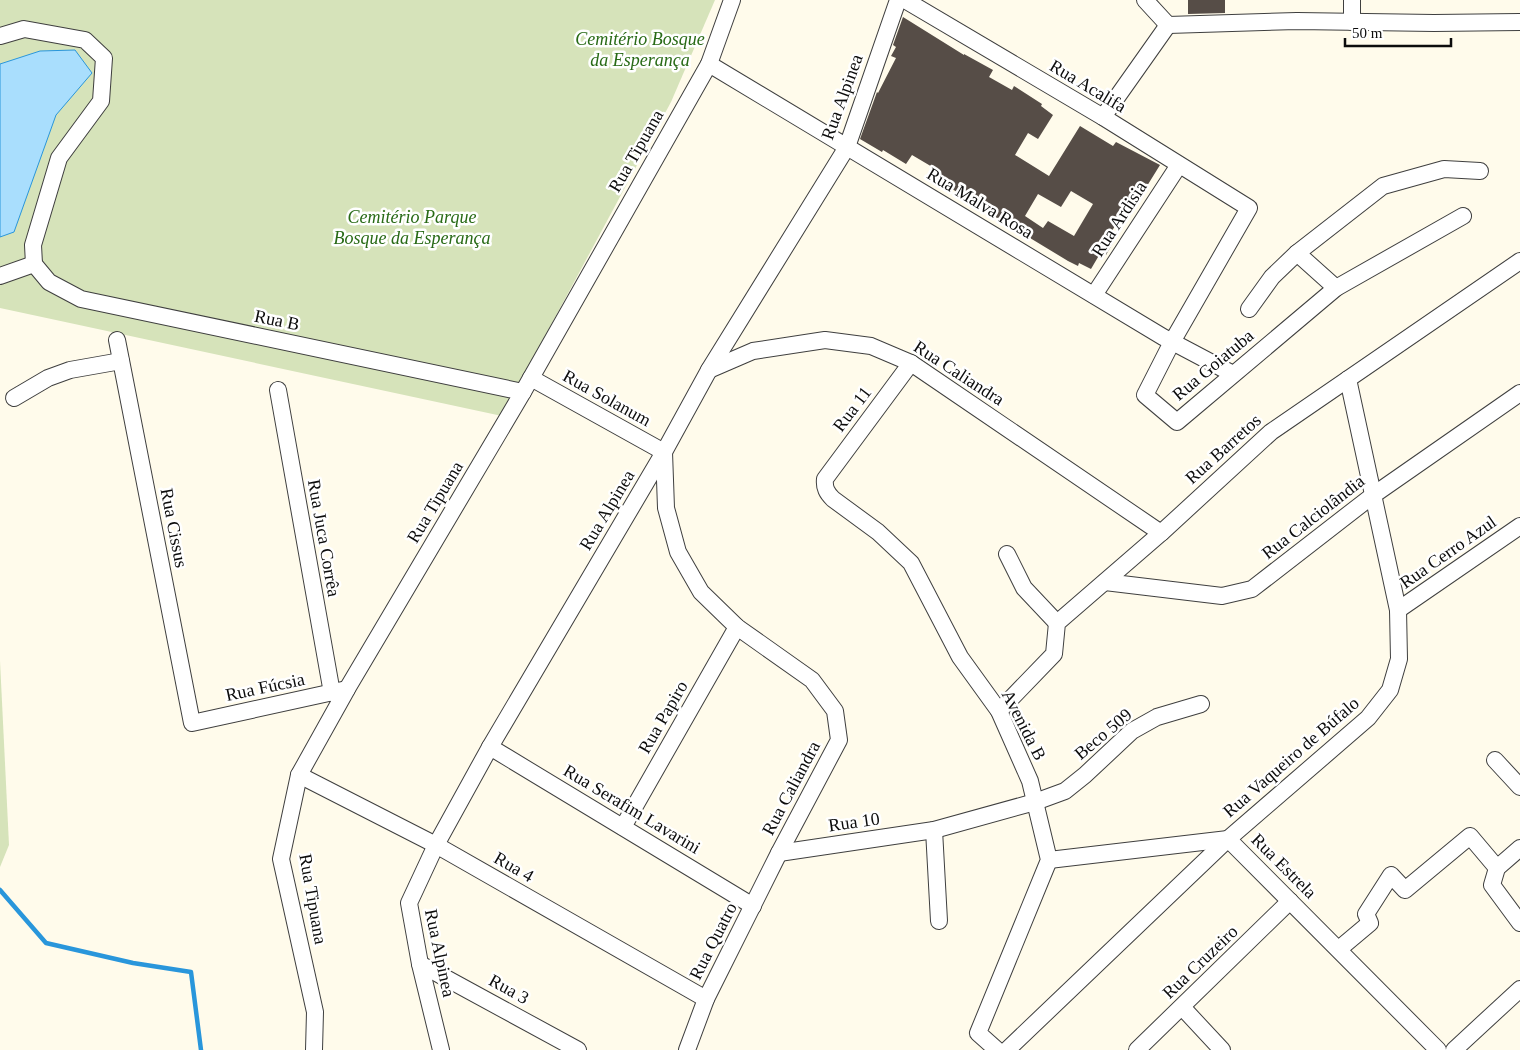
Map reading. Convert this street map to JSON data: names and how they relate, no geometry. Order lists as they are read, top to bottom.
{
  "streets": {
    "street": [
      "Rua Acalifa",
      "Rua Alpinea",
      "Rua Tipuana",
      "Rua Malva Rosa",
      "Rua Ardisia",
      "Rua B",
      "Rua Goiatuba",
      "Rua Caliandra",
      "Rua Solanum",
      "Rua 11",
      "Rua Barretos",
      "Rua Calciolândia",
      "Rua Cissus",
      "Rua Juca Corrêa",
      "Rua Cerro Azul",
      "Rua Fúcsia",
      "Rua Papiro",
      "Avenida B",
      "Beco 509",
      "Rua Vaqueiro de Búfalo",
      "Rua Serafim Lavarini",
      "Rua 10",
      "Rua Estrela",
      "Rua 4",
      "Rua Quatro",
      "Rua Cruzeiro",
      "Rua 3"
    ]
  },
  "crossings": [
    ["Rua Acalifa", "Rua Ardisia"],
    ["Rua Acalifa", "Rua Goiatuba"],
    ["Rua Alpinea", "Rua Malva Rosa"],
    ["Rua Alpinea", "Rua Caliandra"],
    ["Rua Alpinea", "Rua Solanum"],
    ["Rua Alpinea", "Rua Serafim Lavarini"],
    ["Rua Alpinea", "Rua 4"],
    ["Rua Alpinea", "Rua 3"],
    ["Rua Tipuana", "Rua Malva Rosa"],
    ["Rua Tipuana", "Rua B"],
    ["Rua Tipuana", "Rua Solanum"],
    ["Rua Tipuana", "Rua Juca Corrêa"],
    ["Rua Tipuana", "Rua Fúcsia"],
    ["Rua Tipuana", "Rua 4"],
    ["Rua Malva Rosa", "Rua Ardisia"],
    ["Rua Malva Rosa", "Rua Goiatuba"],
    ["Rua B", "Rua Solanum"],
    ["Rua Caliandra", "Rua Solanum"],
    ["Rua Caliandra", "Rua 11"],
    ["Rua Caliandra", "Rua Barretos"],
    ["Rua Caliandra", "Rua Papiro"],
    ["Rua Caliandra", "Rua 10"],
    ["Rua Caliandra", "Rua Quatro"],
    ["Rua 11", "Avenida B"],
    ["Rua Barretos", "Rua Calciolândia"],
    ["Rua Barretos", "Rua Vaqueiro de Búfalo"],
    ["Rua Calciolândia", "Rua Vaqueiro de Búfalo"],
    ["Rua Cissus", "Rua Fúcsia"],
    ["Rua Juca Corrêa", "Rua Fúcsia"],
    ["Rua Cerro Azul", "Rua Vaqueiro de Búfalo"],
    ["Rua Papiro", "Rua Serafim Lavarini"],
    ["Avenida B", "Beco 509"],
    ["Avenida B", "Rua 10"],
    ["Avenida B", "Rua Estrela"],
    ["Beco 509", "Rua 10"],
    ["Rua Vaqueiro de Búfalo", "Rua Estrela"],
    ["Rua Serafim Lavarini", "Rua Quatro"],
    ["Rua 10", "Rua Quatro"],
    ["Rua Estrela", "Rua Cruzeiro"],
    ["Rua 4", "Rua Quatro"]
  ],
  "parks": ["Cemitério Bosque da Esperança", "Cemitério Parque Bosque da Esperança"],
  "scale_bar": "50 m"
}
